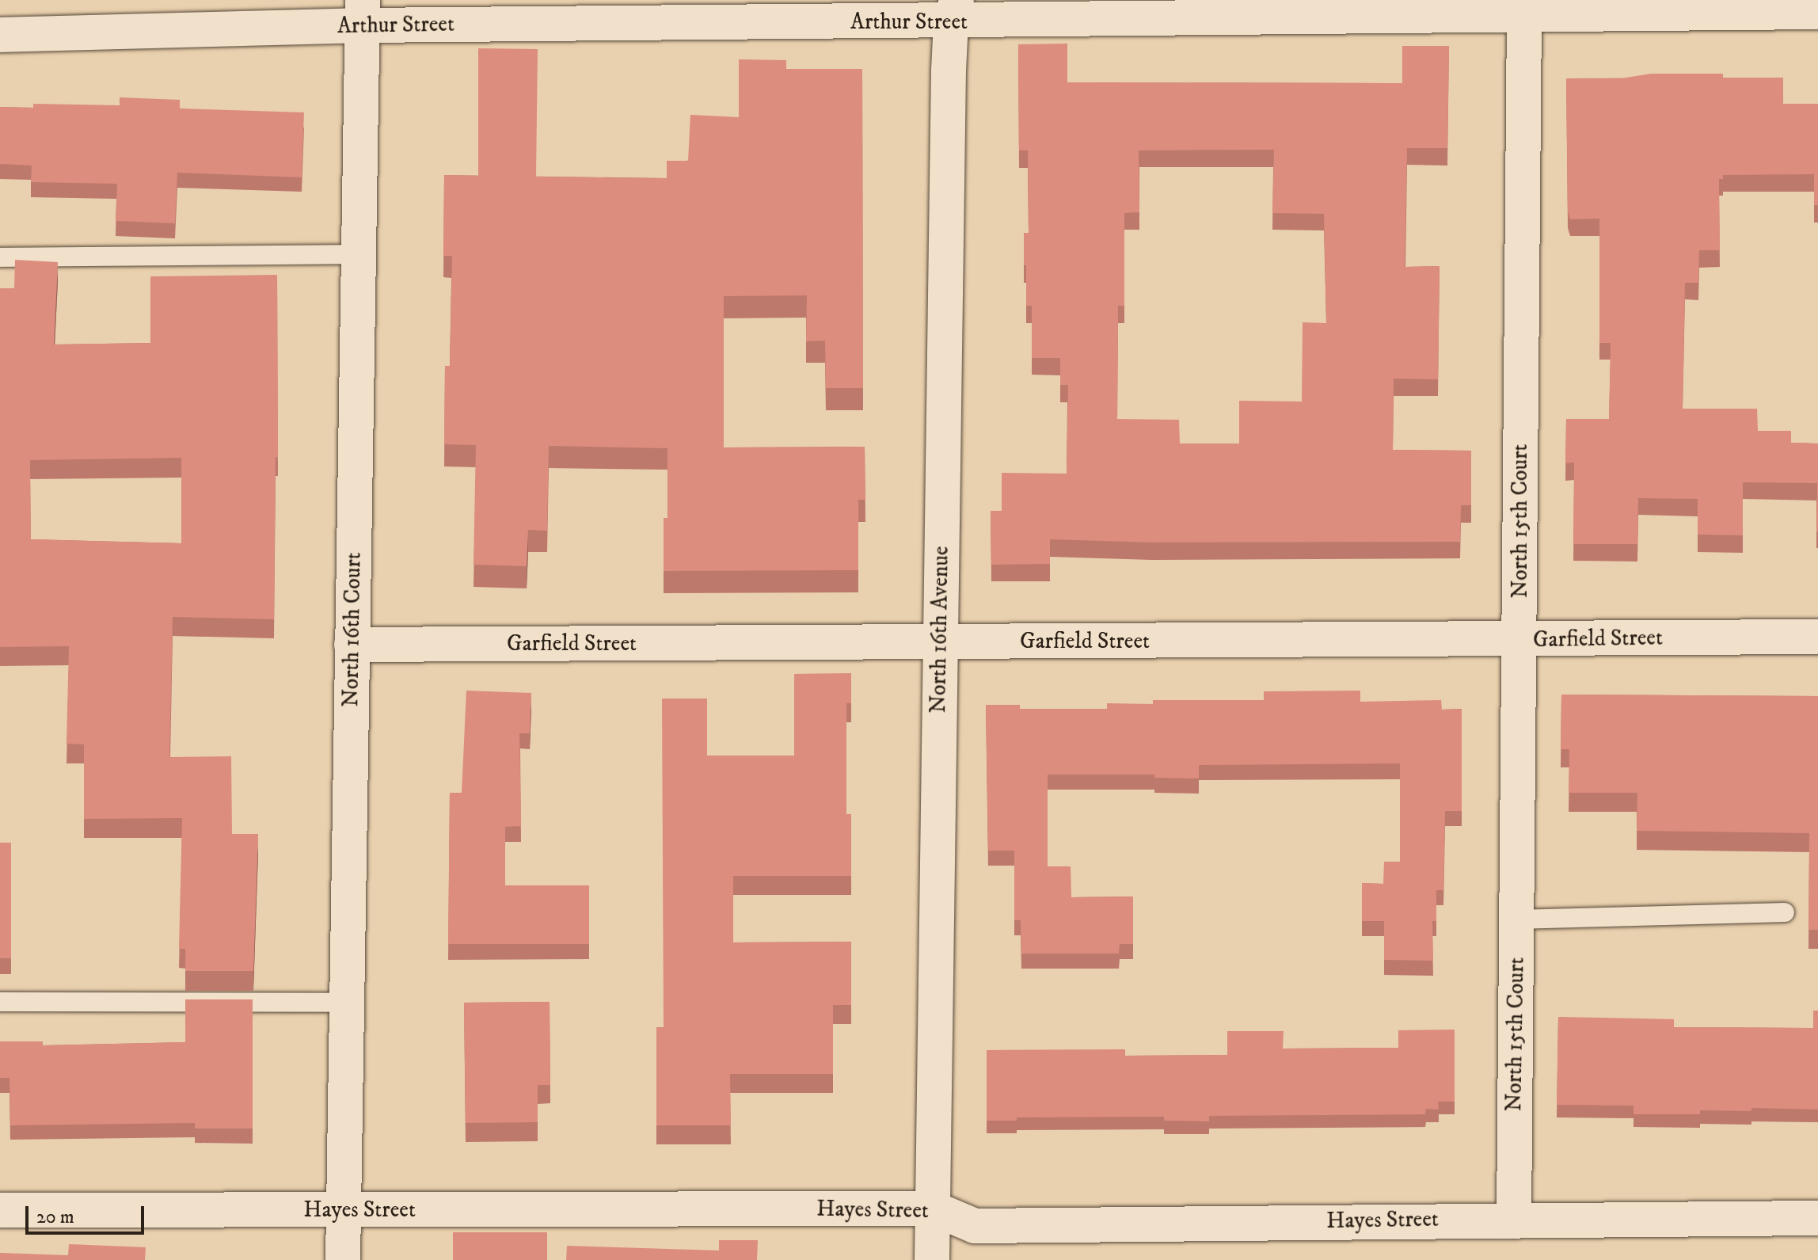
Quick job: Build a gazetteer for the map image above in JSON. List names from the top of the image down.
{
  "streets": {
    "street": [
      "Arthur Street",
      "North 15th Court",
      "North 16th Court",
      "North 16th Avenue",
      "Garfield Street",
      "Hayes Street"
    ]
  },
  "crossings": [
    ["Arthur Street", "North 15th Court"],
    ["Arthur Street", "North 16th Court"],
    ["Arthur Street", "North 16th Avenue"],
    ["North 15th Court", "Garfield Street"],
    ["North 15th Court", "Hayes Street"],
    ["North 16th Court", "Garfield Street"],
    ["North 16th Court", "Hayes Street"],
    ["North 16th Avenue", "Garfield Street"],
    ["North 16th Avenue", "Hayes Street"]
  ],
  "scale_bar": "20 m"
}
